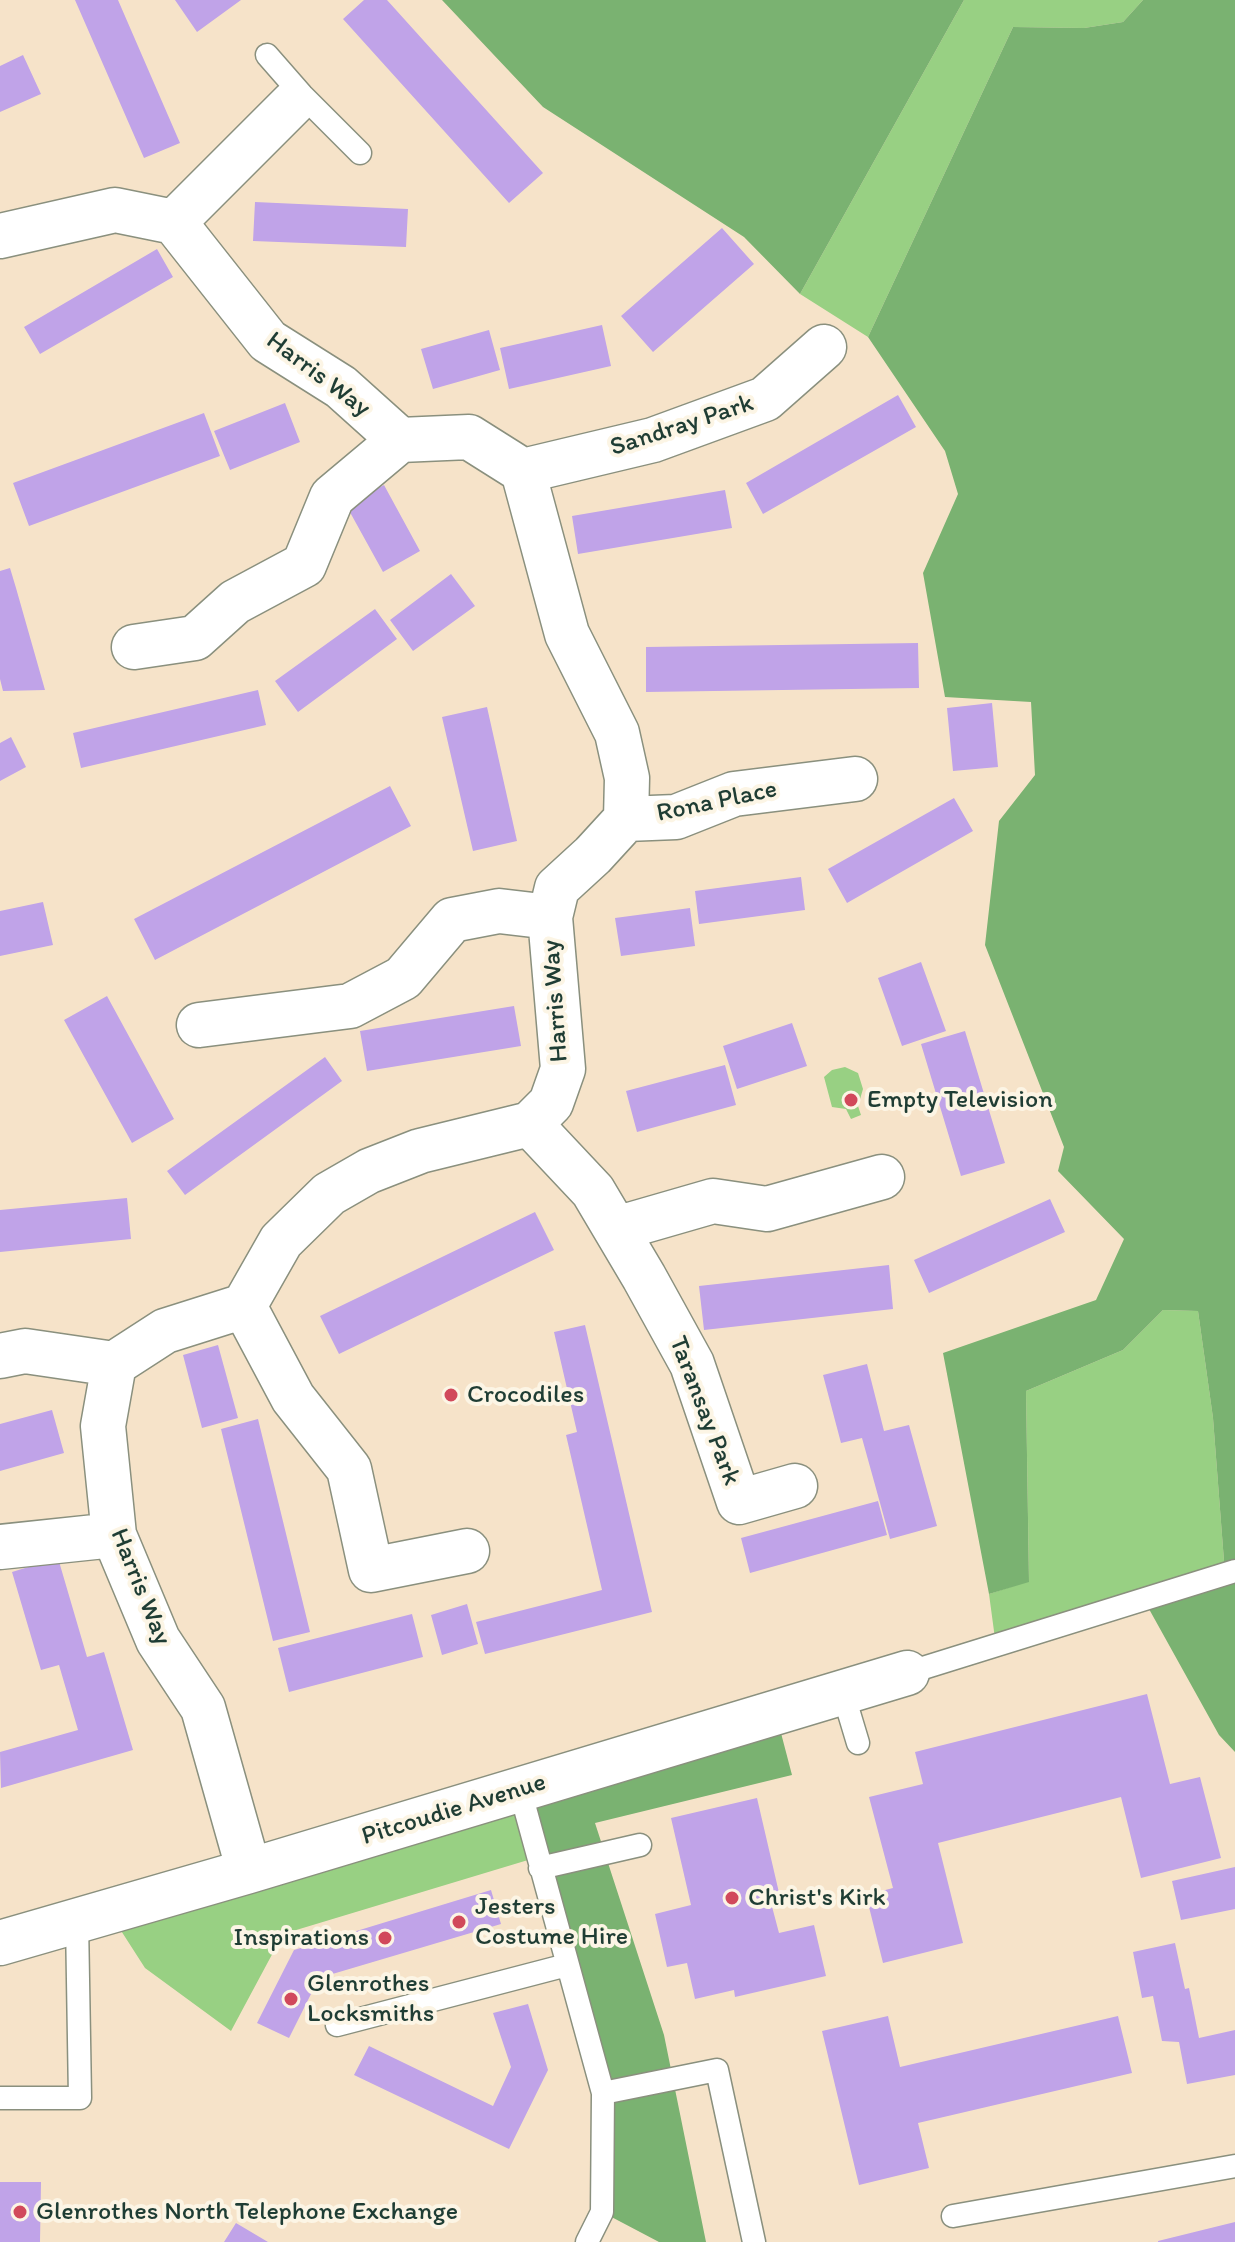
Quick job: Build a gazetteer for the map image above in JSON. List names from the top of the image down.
{
  "streets": {
    "street": [
      "Harris Way",
      "Sandray Park",
      "Rona Place",
      "Taransay Park",
      "Pitcoudie Avenue"
    ]
  },
  "crossings": [
    ["Harris Way", "Rona Place"],
    ["Harris Way", "Taransay Park"],
    ["Harris Way", "Pitcoudie Avenue"]
  ],
  "places": [
    "Empty Television",
    "Crocodiles",
    "Christ's Kirk",
    "Jesters Costume Hire",
    "Inspirations",
    "Glenrothes Locksmiths",
    "Glenrothes North Telephone Exchange"
  ]
}
